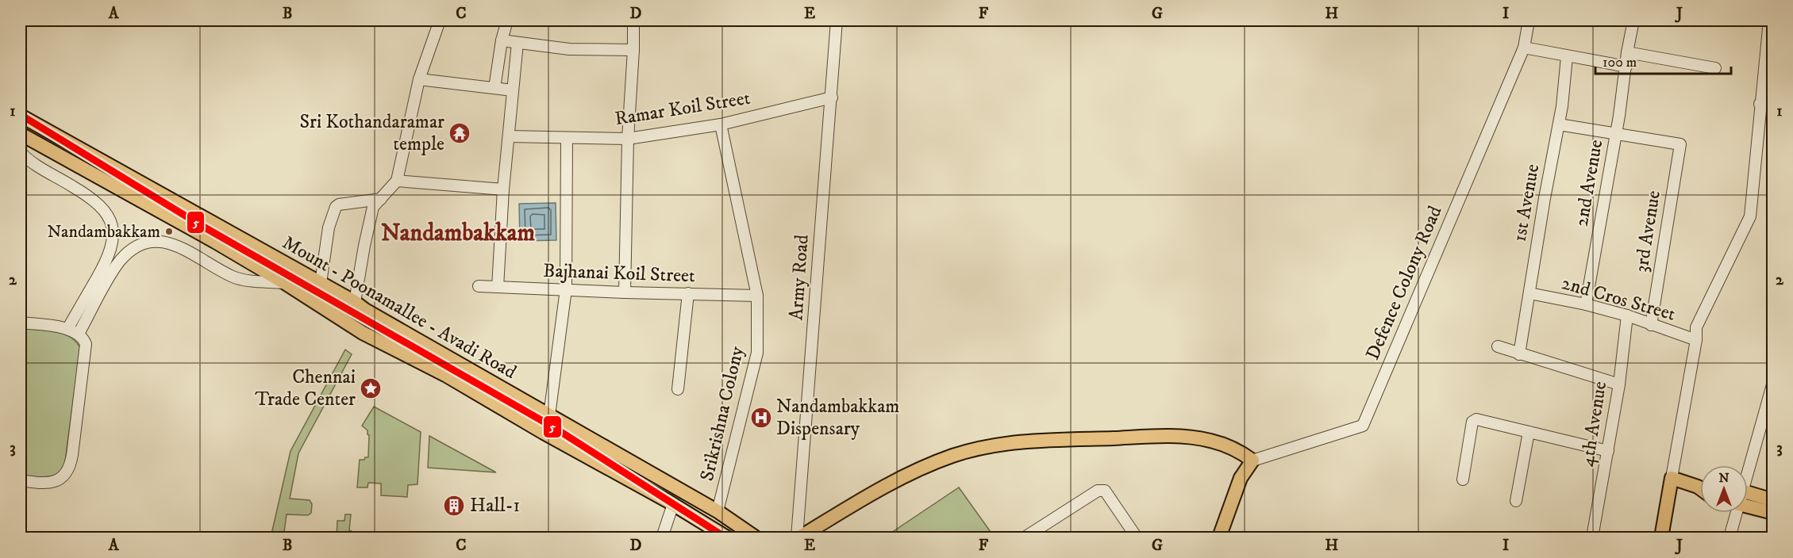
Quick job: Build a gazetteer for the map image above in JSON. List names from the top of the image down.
{
  "streets": {
    "main road": ["Mount - Poonamallee - Avadi Road"],
    "street": [
      "Ramar Koil Street",
      "2nd Avenue",
      "1st Avenue",
      "3rd Avenue",
      "Bajhanai Koil Street",
      "Army Road",
      "Defence Colony Road",
      "2nd Cros Street",
      "Srikrishna Colony",
      "4th Avenue"
    ]
  },
  "crossings": [
    ["Ramar Koil Street", "Army Road"],
    ["Ramar Koil Street", "Srikrishna Colony"],
    ["2nd Avenue", "3rd Avenue"],
    ["2nd Avenue", "2nd Cros Street"],
    ["1st Avenue", "2nd Cros Street"],
    ["3rd Avenue", "2nd Cros Street"],
    ["Bajhanai Koil Street", "Srikrishna Colony"],
    ["2nd Cros Street", "4th Avenue"],
    ["Mount - Poonamallee - Avadi Road", "Srikrishna Colony"]
  ],
  "districts": ["Nandambakkam"],
  "places": {
    "temple": ["Sri Kothandaramar temple"],
    "other": ["Nandambakkam"],
    "place": ["Chennai Trade Center"],
    "hospital": ["Nandambakkam Dispensary"],
    "building": ["Hall-1"]
  },
  "lines": ["transit line 5"],
  "scale_bar": "100 m",
  "north": "top",
  "grid": {
    "columns": [
      "A",
      "B",
      "C",
      "D",
      "E",
      "F",
      "G",
      "H",
      "I",
      "J"
    ],
    "rows": ["1", "2", "3"]
  }
}
